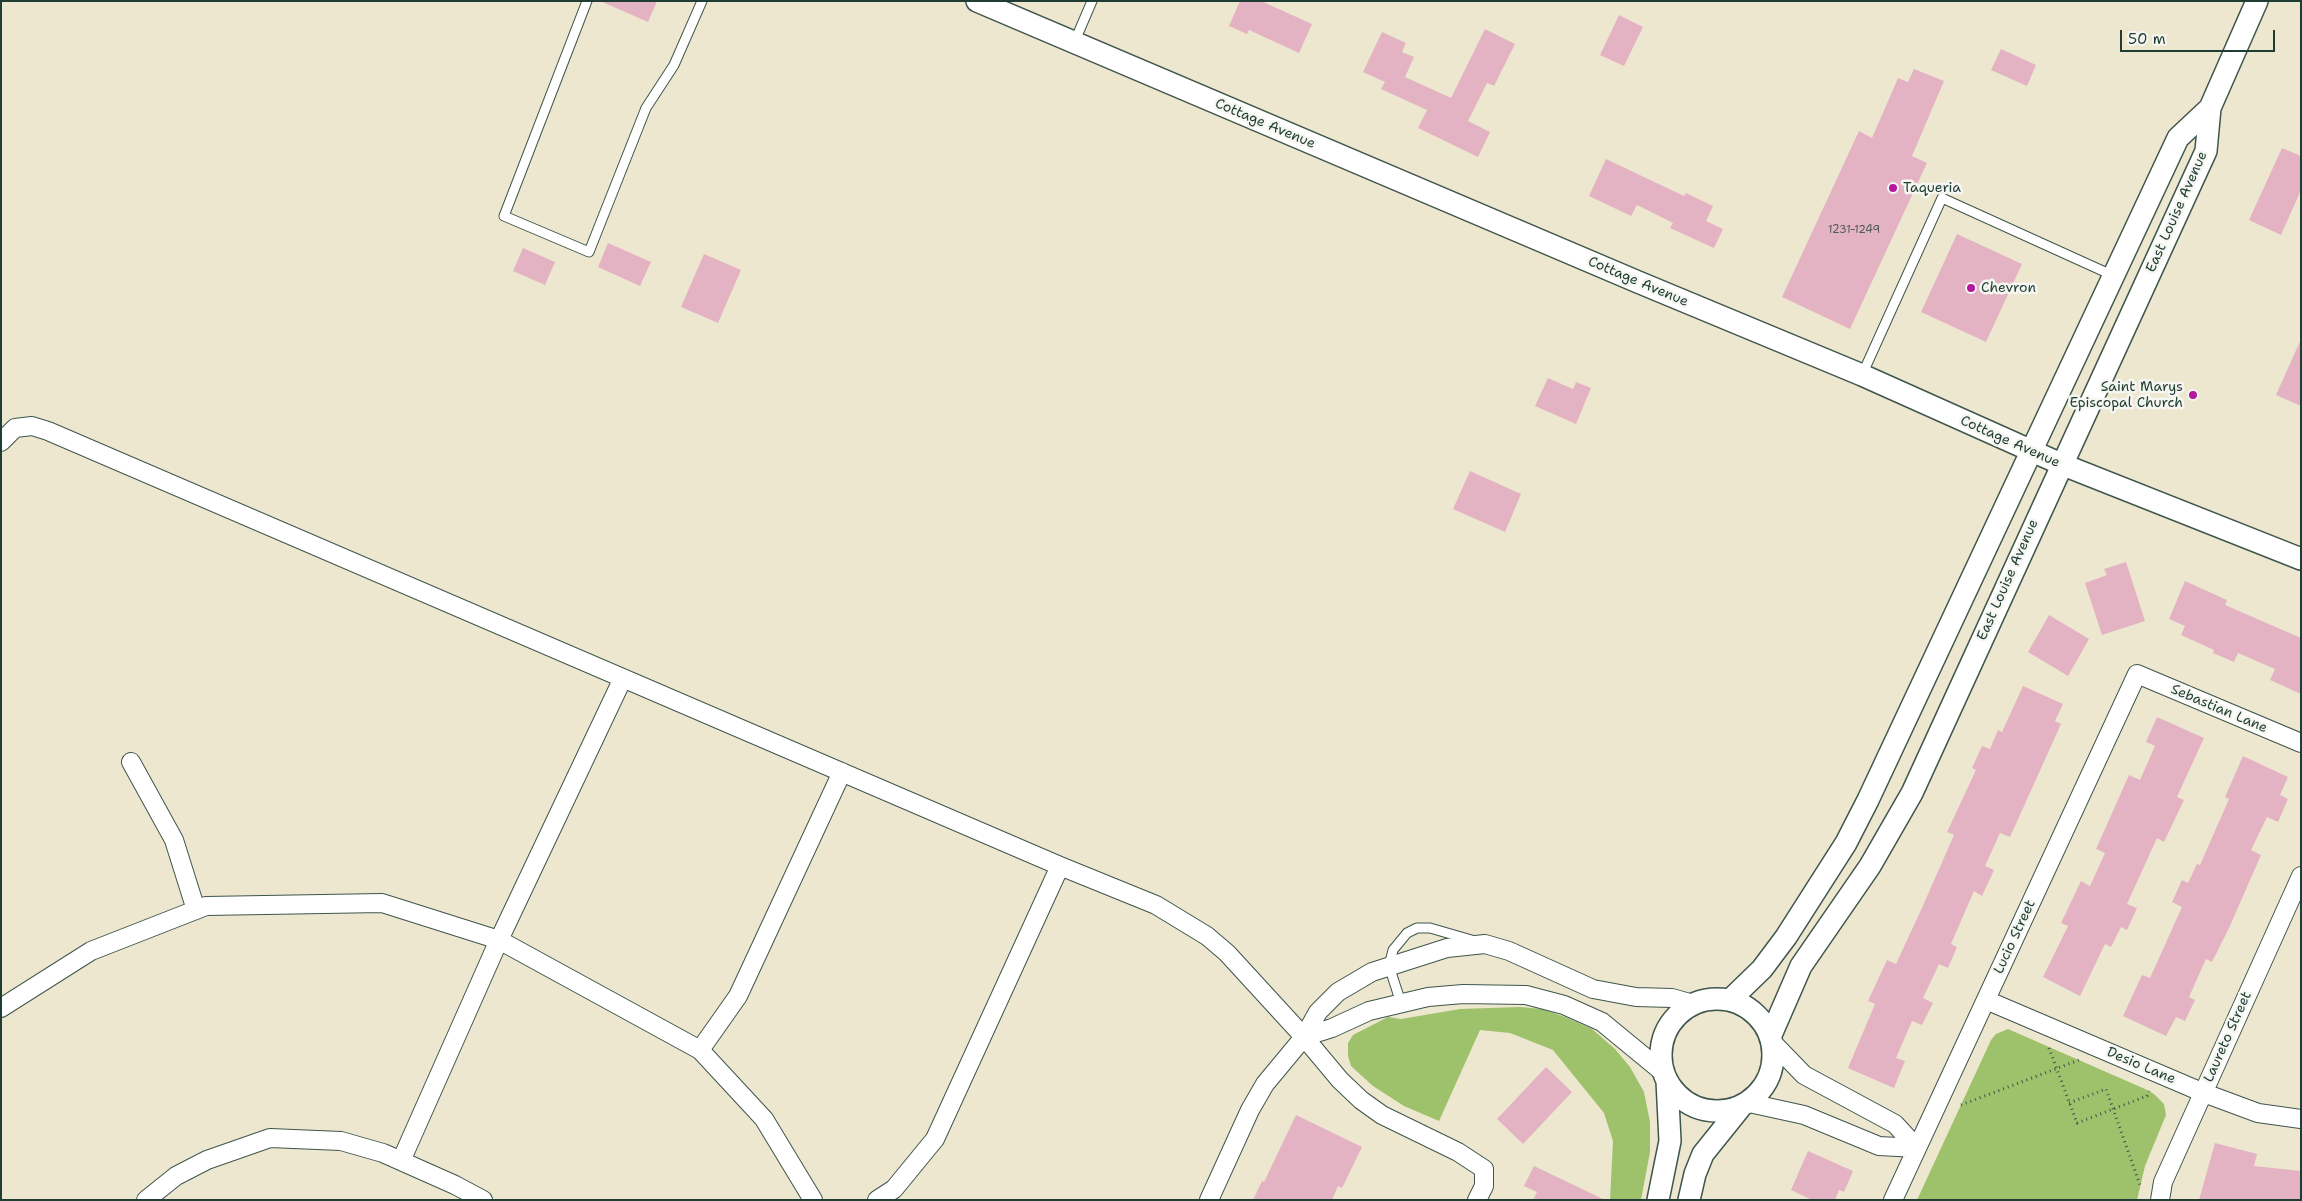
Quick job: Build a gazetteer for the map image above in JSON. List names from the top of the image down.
{
  "streets": {
    "street": [
      "Cottage Avenue",
      "East Louise Avenue",
      "Sebastian Lane",
      "Lucio Street",
      "Laureto Street",
      "Desio Lane"
    ]
  },
  "crossings": [
    ["Cottage Avenue", "East Louise Avenue"],
    ["Sebastian Lane", "Lucio Street"],
    ["Lucio Street", "Desio Lane"],
    ["Laureto Street", "Desio Lane"]
  ],
  "places": ["Taqueria", "Chevron", "Saint Marys Episcopal Church"],
  "house_numbers": ["1231-1249"],
  "scale_bar": "50 m"
}
